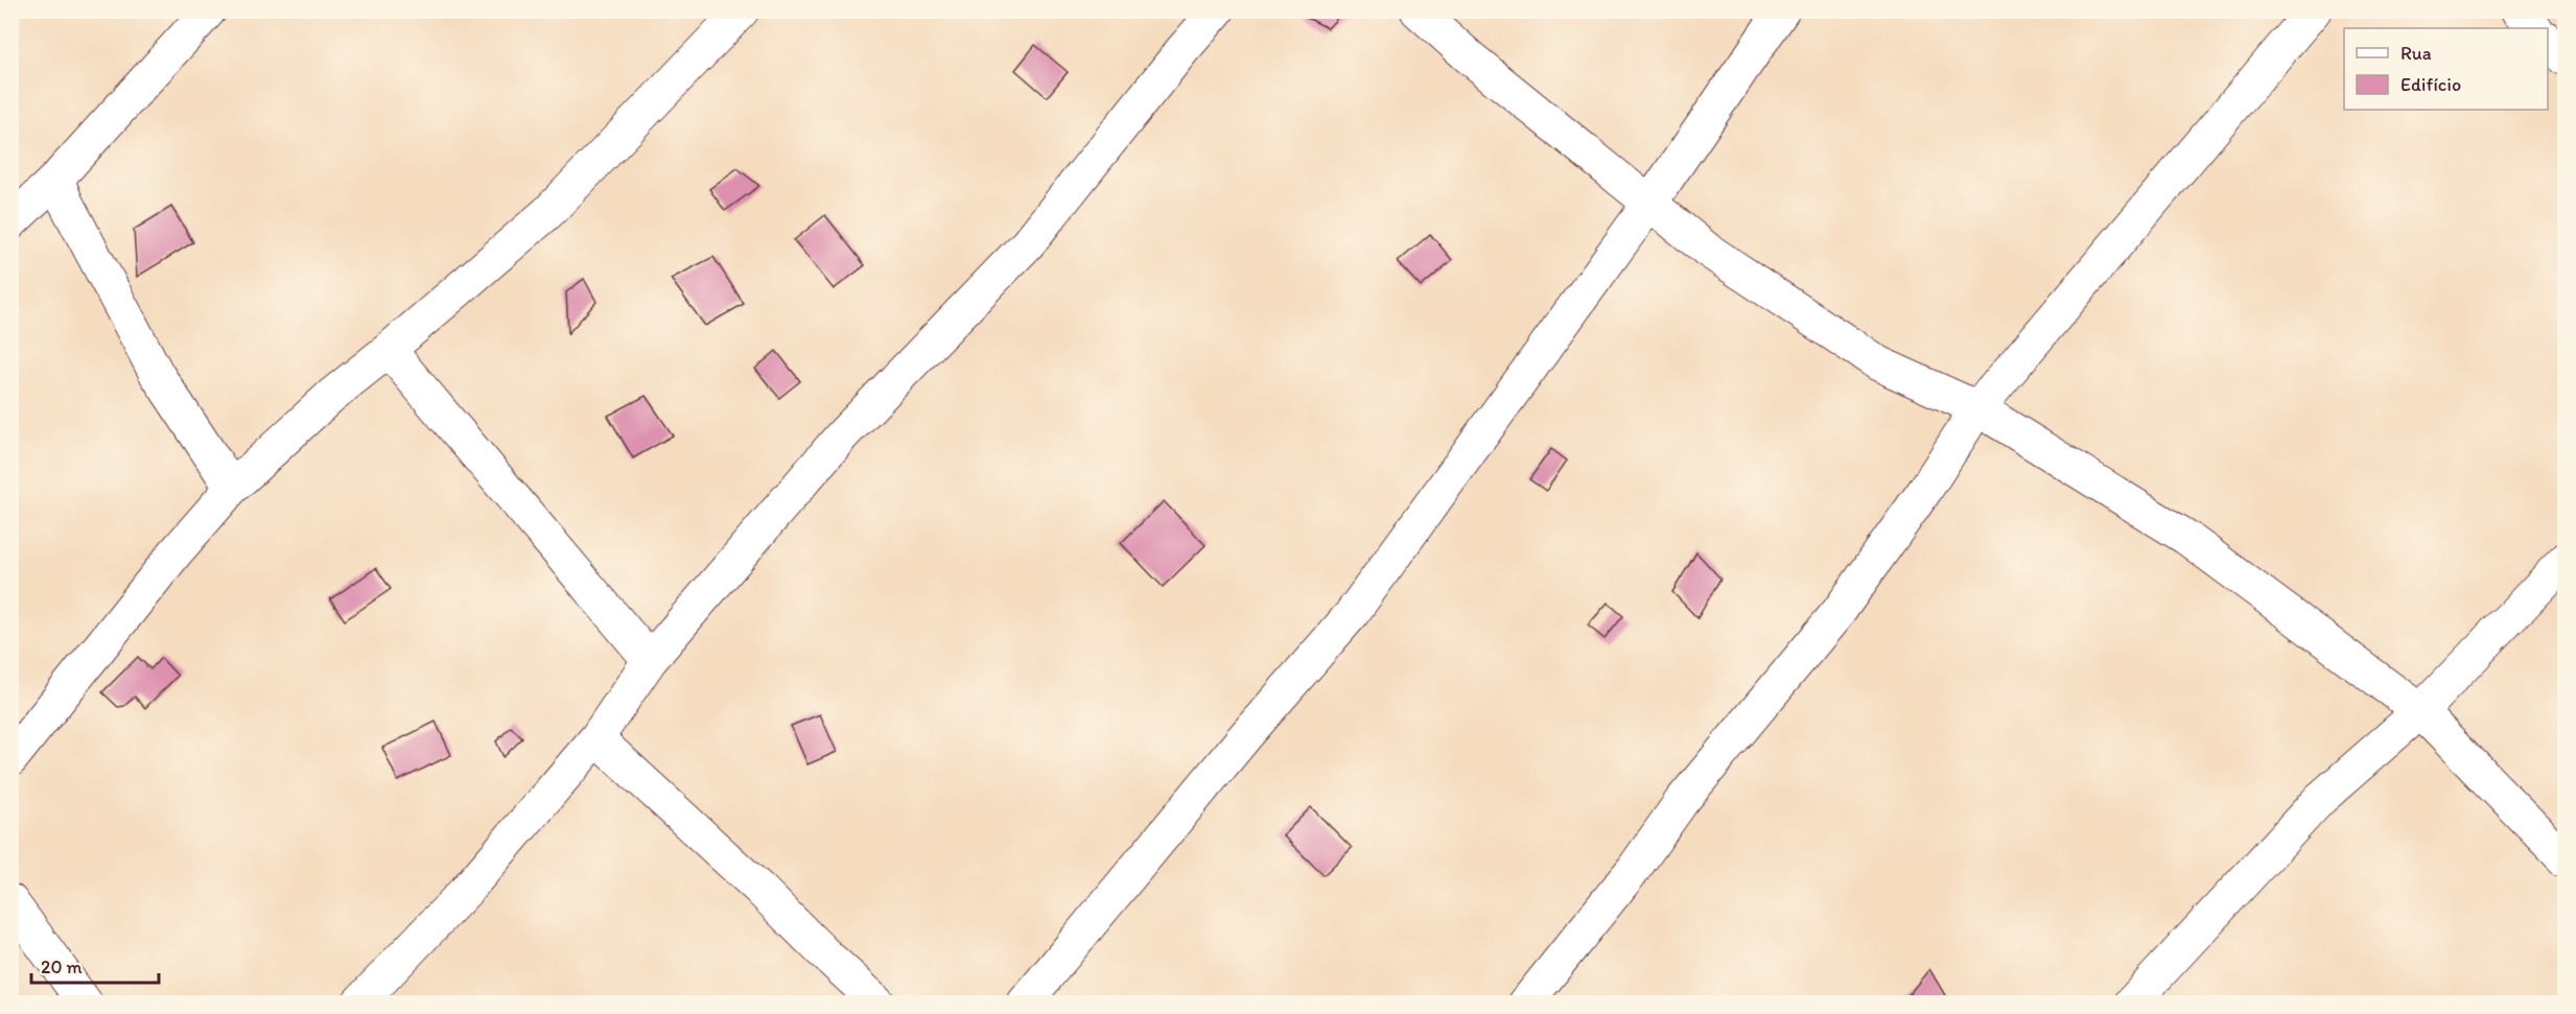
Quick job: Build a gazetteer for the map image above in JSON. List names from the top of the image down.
{
  "legend": ["Rua", "Edifício"],
  "scale_bar": "20 m"
}
